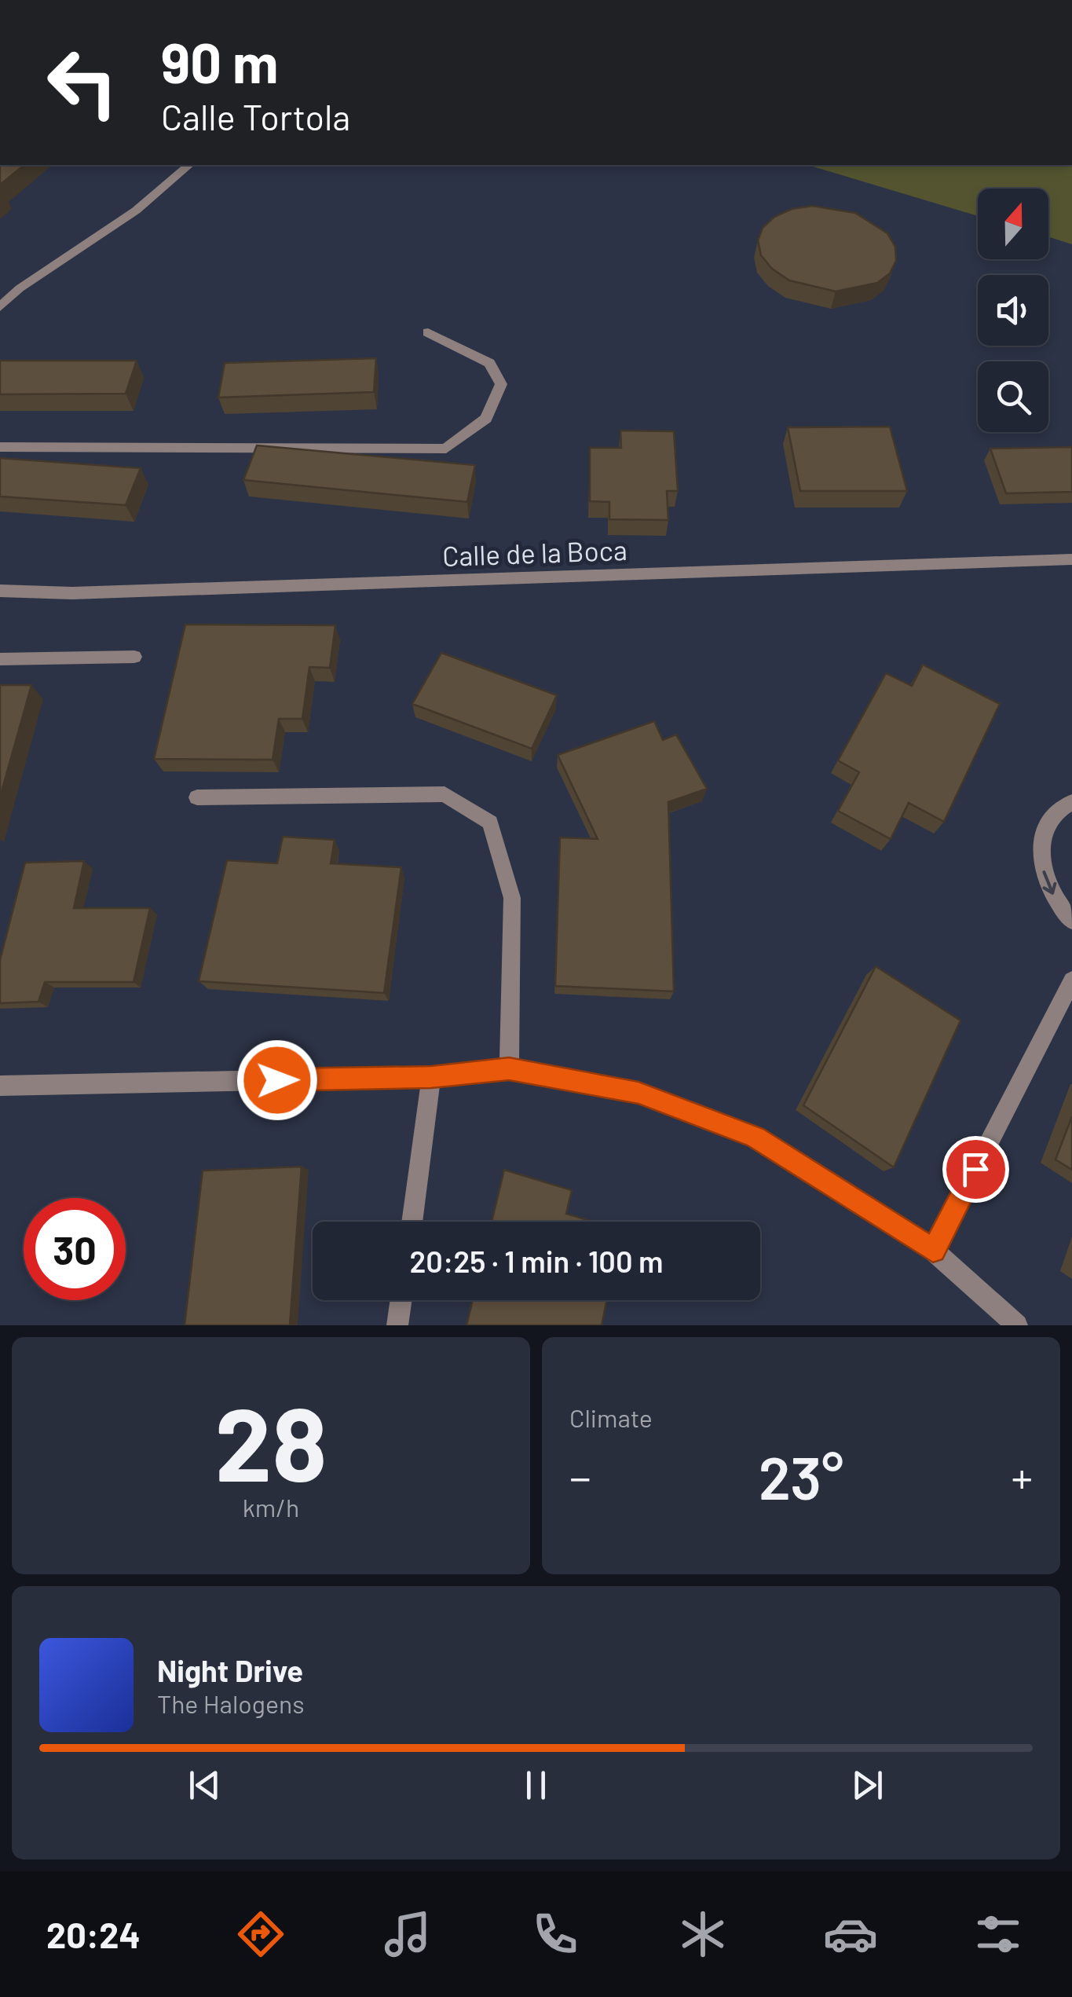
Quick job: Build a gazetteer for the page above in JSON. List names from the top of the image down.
{
  "streets": {
    "street": ["Calle de la Boca"]
  },
  "north": "top",
  "page": {
    "turn": ["90 m", "Calle Tortola"],
    "limit": "30",
    "trip": "20:25 · 1 min · 100 m",
    "tile": [
      ["28", "km/h"],
      "Climate"
    ],
    "heat": ["−", "23°", "+"],
    "song": ["Night Drive", "The Halogens"],
    "tabs": "20:24"
  }
}
